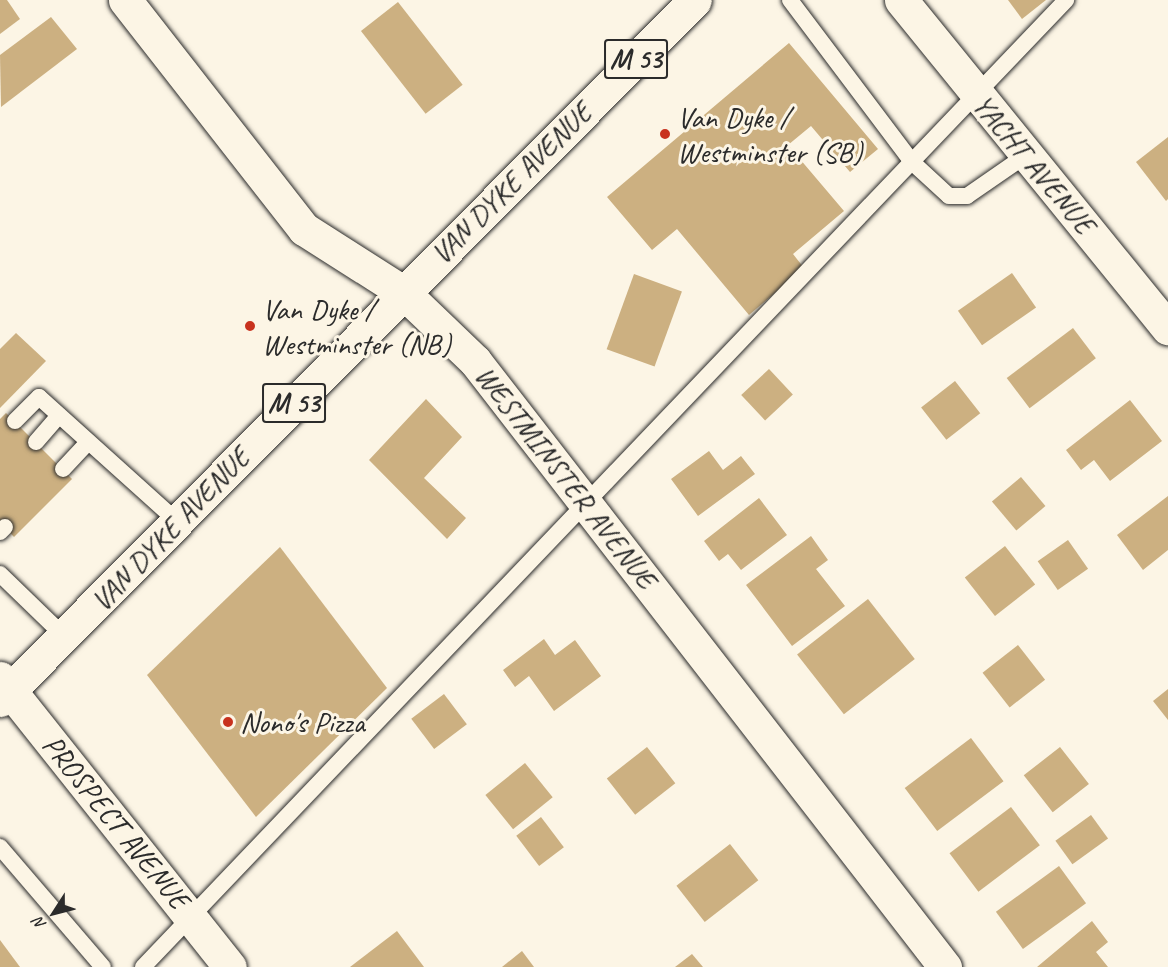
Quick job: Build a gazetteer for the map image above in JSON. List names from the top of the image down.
{
  "streets": {
    "street": [
      "M 53",
      "YACHT AVENUE",
      "VAN DYKE AVENUE",
      "WESTMINSTER AVENUE",
      "PROSPECT AVENUE"
    ]
  },
  "crossings": [
    ["VAN DYKE AVENUE", "WESTMINSTER AVENUE"],
    ["VAN DYKE AVENUE", "PROSPECT AVENUE"]
  ],
  "places": ["Van Dyke / Westminster (SB)", "Van Dyke / Westminster (NB)", "Nono's Pizza"],
  "north": "bottom left"
}
